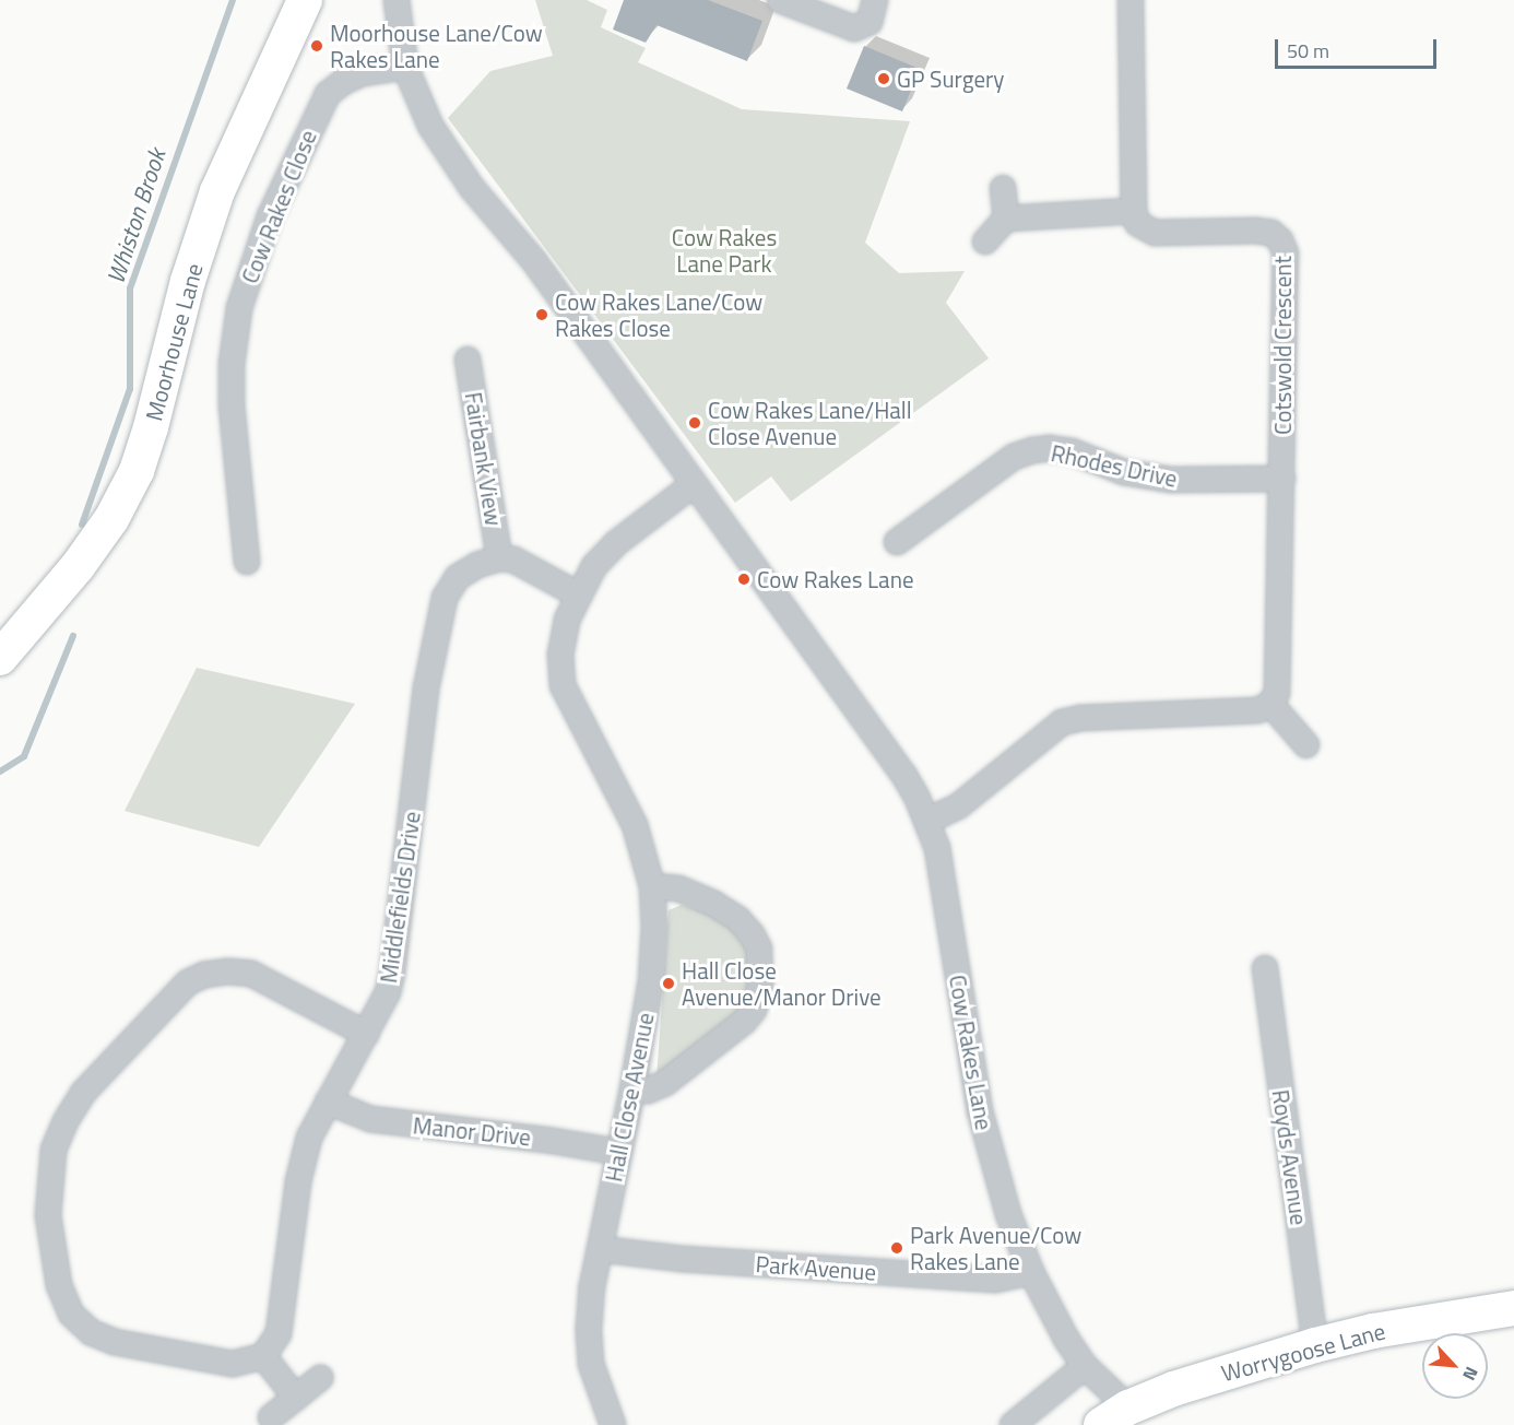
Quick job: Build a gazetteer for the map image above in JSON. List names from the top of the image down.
{
  "streets": {
    "street": [
      "Cow Rakes Close",
      "Moorhouse Lane",
      "Cotswold Crescent",
      "Fairbank View",
      "Rhodes Drive",
      "Middlefields Drive",
      "Cow Rakes Lane",
      "Hall Close Avenue",
      "Manor Drive",
      "Royds Avenue",
      "Park Avenue",
      "Worrygoose Lane"
    ]
  },
  "crossings": [
    ["Cow Rakes Close", "Cow Rakes Lane"],
    ["Cotswold Crescent", "Rhodes Drive"],
    ["Fairbank View", "Middlefields Drive"],
    ["Middlefields Drive", "Manor Drive"],
    ["Cow Rakes Lane", "Hall Close Avenue"],
    ["Cow Rakes Lane", "Park Avenue"],
    ["Cow Rakes Lane", "Worrygoose Lane"],
    ["Hall Close Avenue", "Manor Drive"],
    ["Hall Close Avenue", "Park Avenue"],
    ["Royds Avenue", "Worrygoose Lane"]
  ],
  "water": ["Whiston Brook"],
  "parks": ["Cow Rakes Lane Park"],
  "places": [
    "Moorhouse Lane/Cow Rakes Lane",
    "GP Surgery",
    "Cow Rakes Lane/Cow Rakes Close",
    "Cow Rakes Lane/Hall Close Avenue",
    "Cow Rakes Lane",
    "Hall Close Avenue/Manor Drive",
    "Park Avenue/Cow Rakes Lane"
  ],
  "scale_bar": "50 m",
  "north": "bottom right"
}
